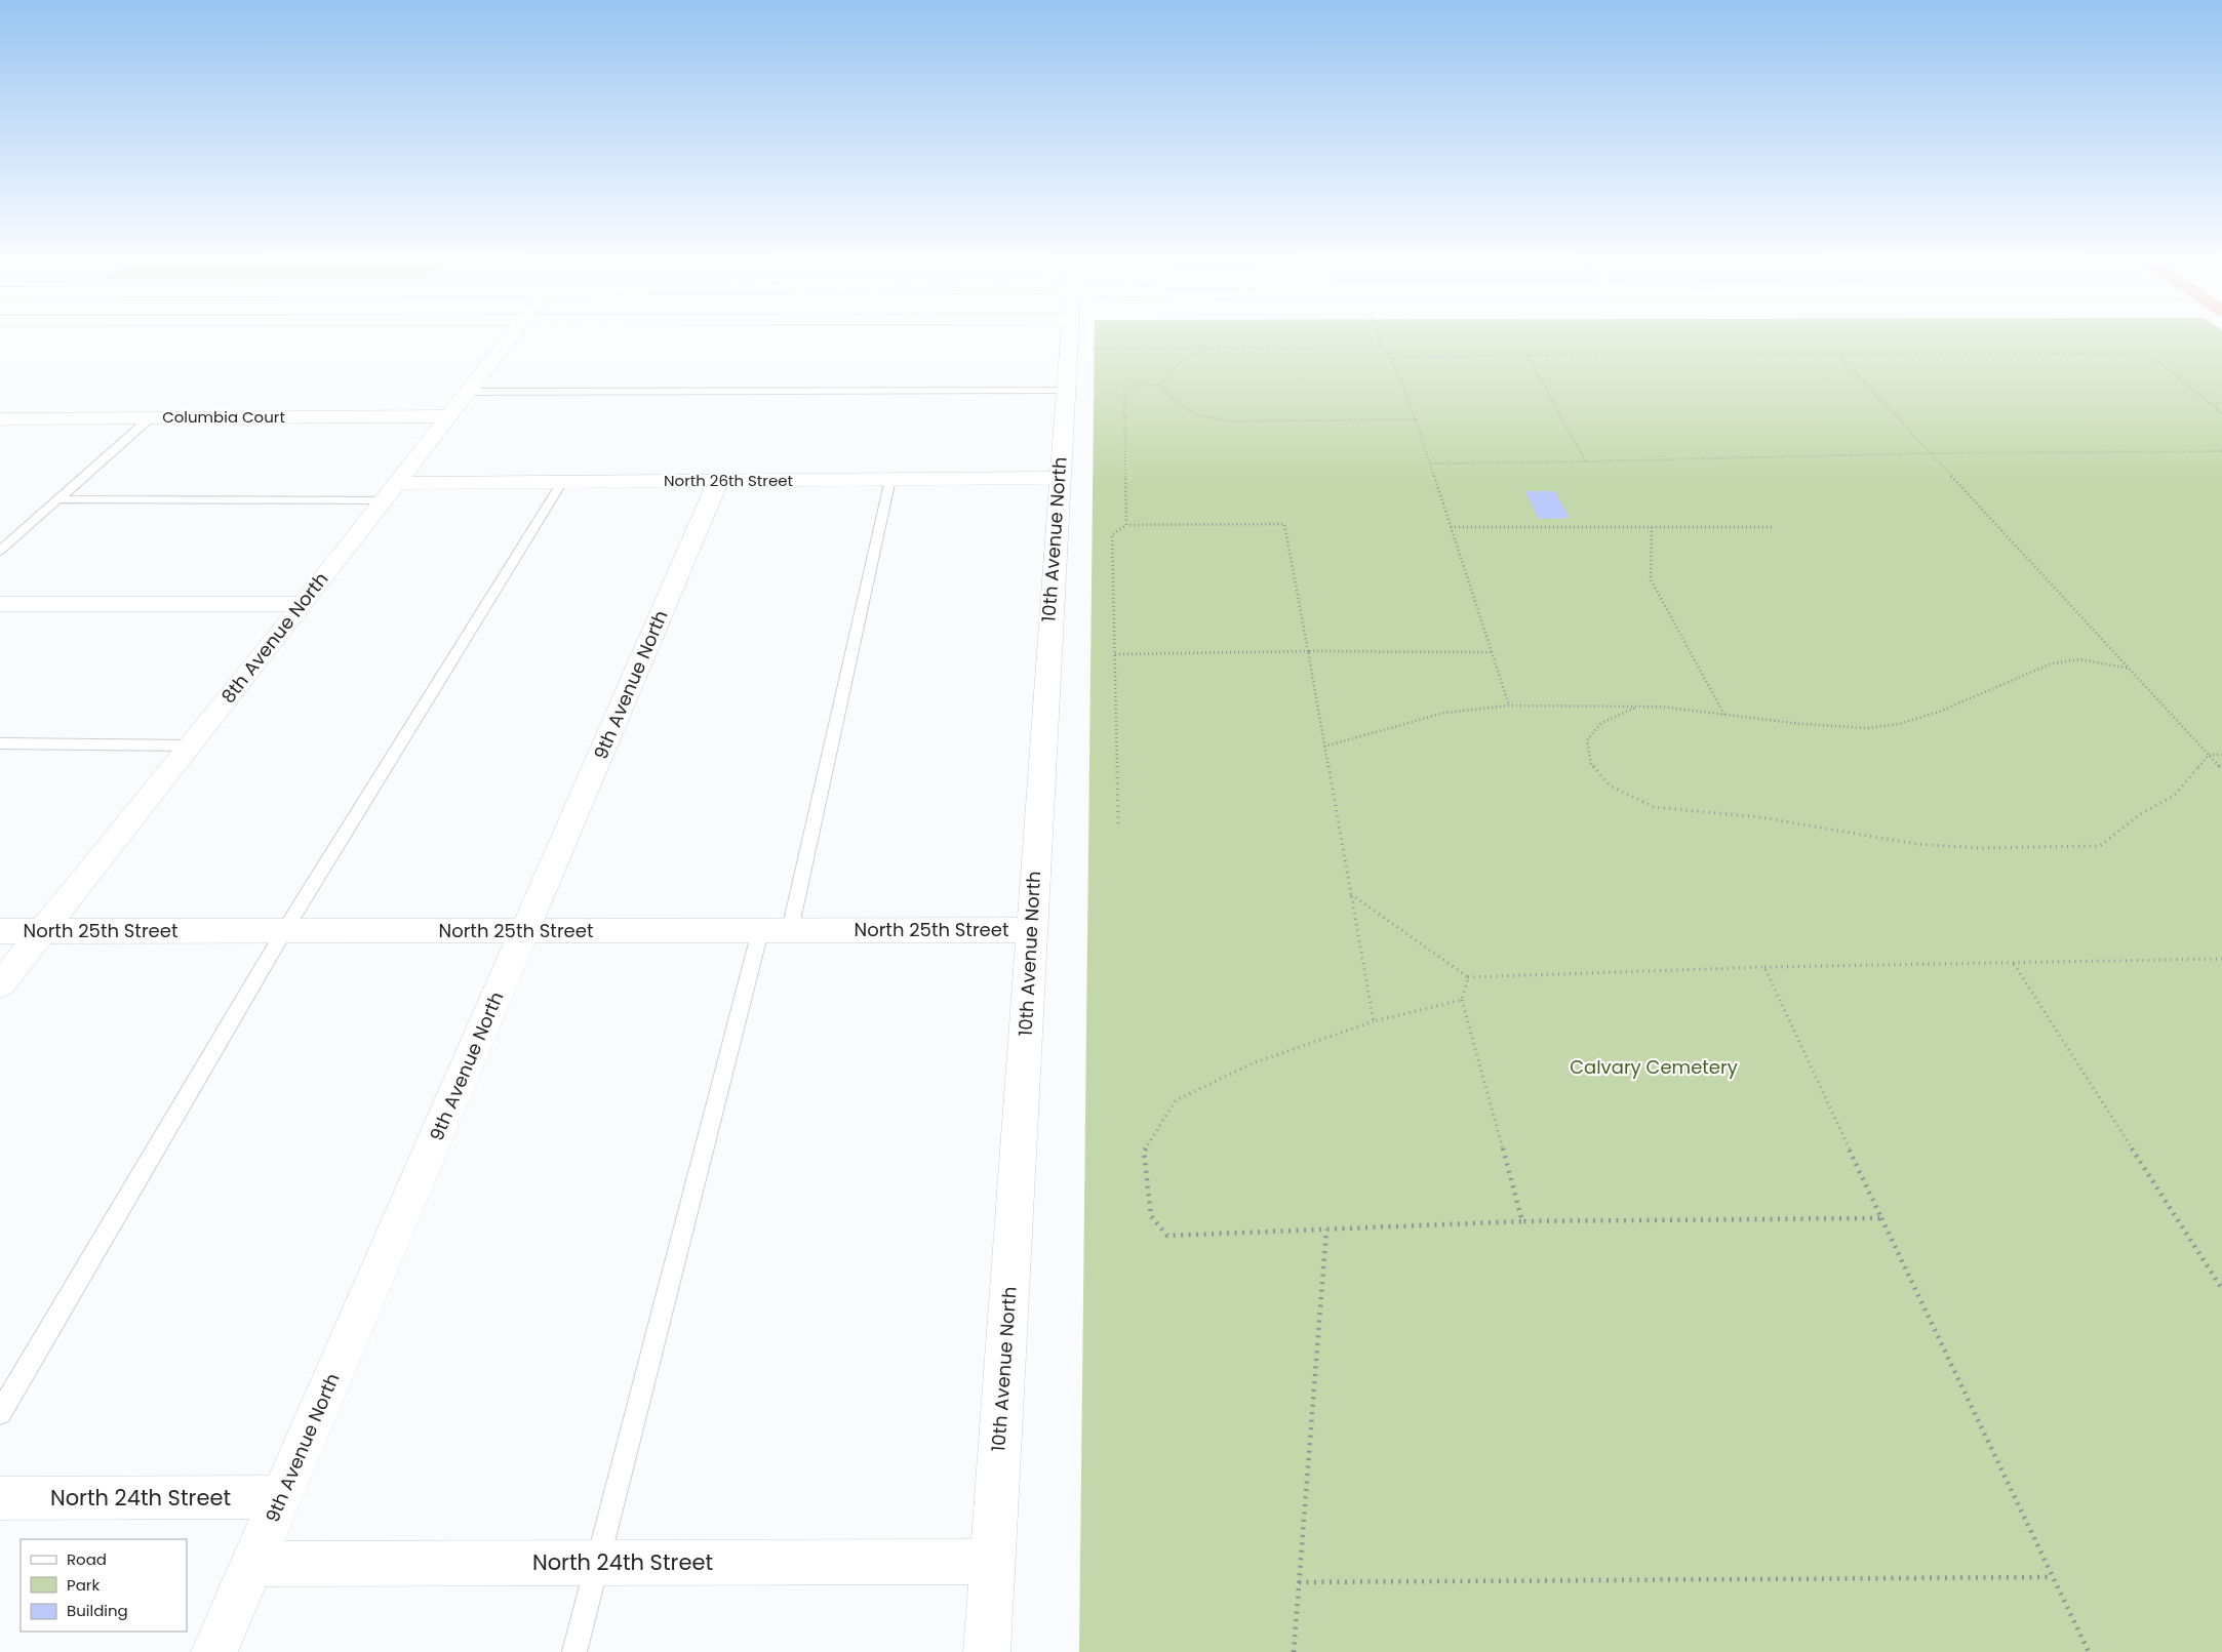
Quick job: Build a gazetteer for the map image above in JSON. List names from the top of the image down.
{
  "streets": {
    "street": [
      "Columbia Court",
      "North 26th Street",
      "10th Avenue North",
      "8th Avenue North",
      "9th Avenue North",
      "North 25th Street",
      "North 24th Street"
    ]
  },
  "crossings": [
    ["Columbia Court", "8th Avenue North"],
    ["North 26th Street", "10th Avenue North"],
    ["North 26th Street", "8th Avenue North"],
    ["North 26th Street", "9th Avenue North"],
    ["10th Avenue North", "North 25th Street"],
    ["10th Avenue North", "North 24th Street"],
    ["8th Avenue North", "North 25th Street"],
    ["9th Avenue North", "North 25th Street"],
    ["9th Avenue North", "North 24th Street"]
  ],
  "parks": ["Calvary Cemetery"],
  "legend": ["Road", "Park", "Building"]
}
